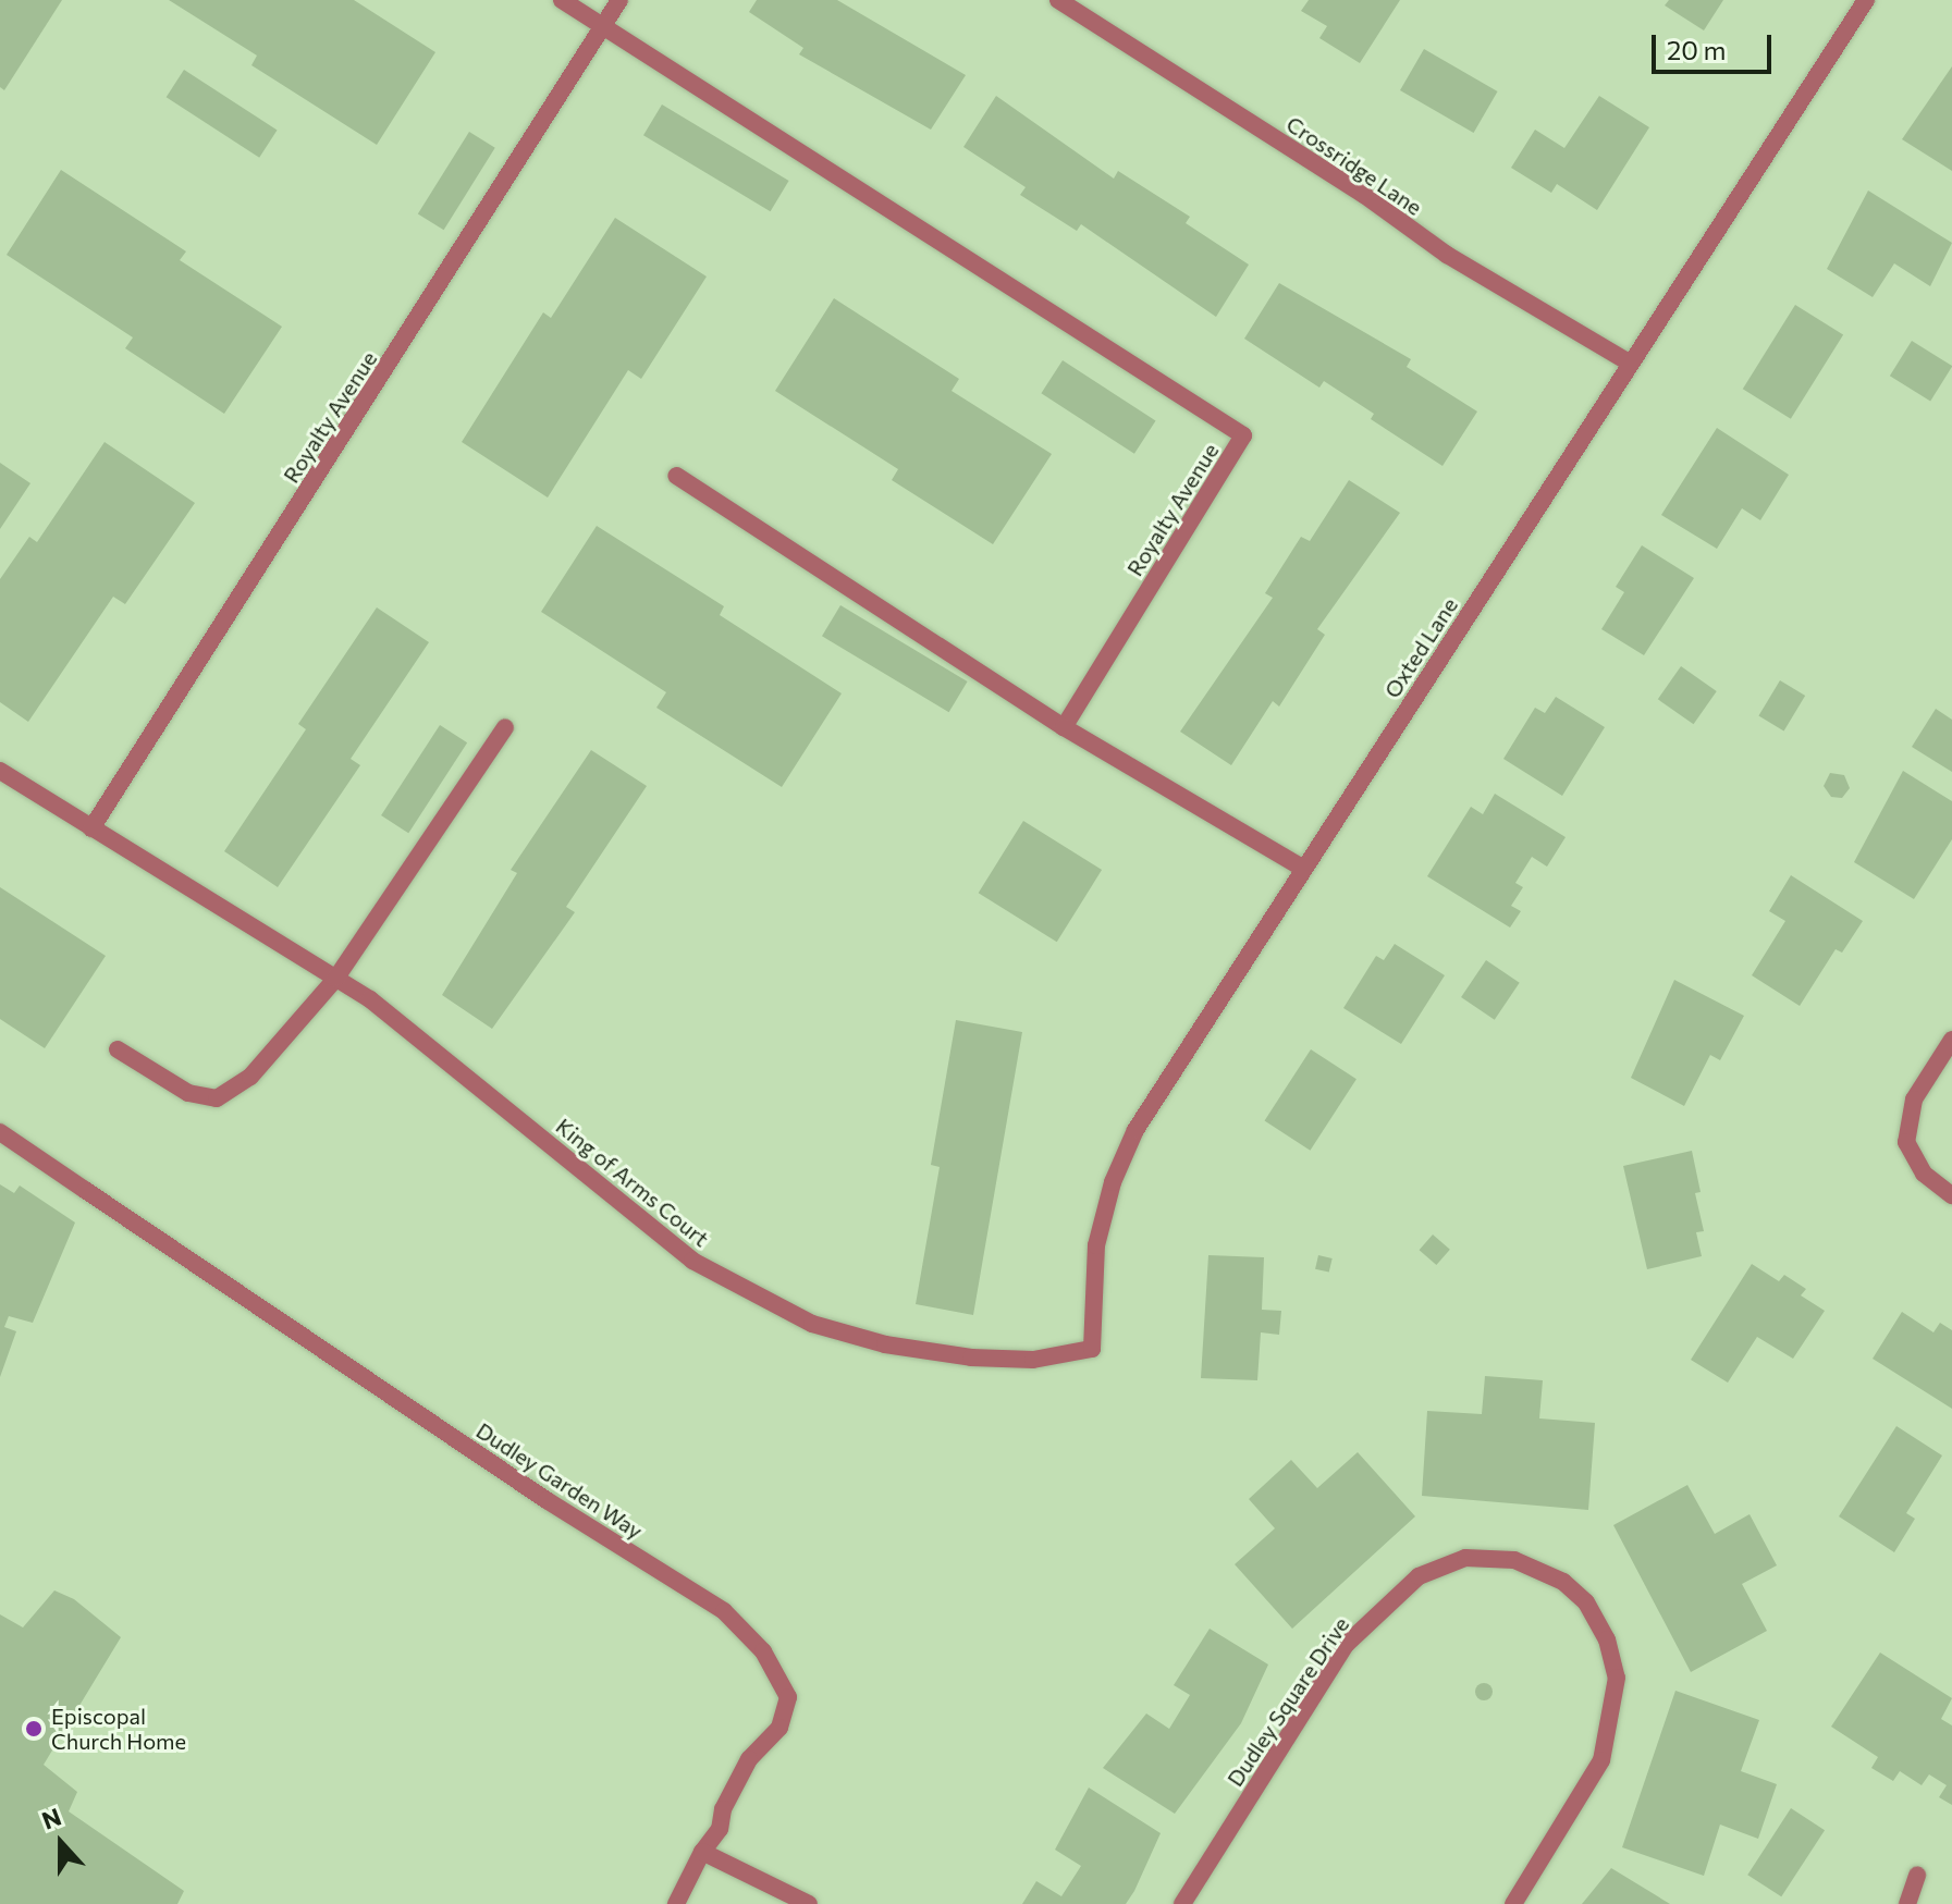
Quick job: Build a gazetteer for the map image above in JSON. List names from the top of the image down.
{
  "streets": {
    "street": [
      "Crossridge Lane",
      "Royalty Avenue",
      "Oxted Lane",
      "King of Arms Court",
      "Dudley Garden Way",
      "Dudley Square Drive"
    ]
  },
  "crossings": [
    ["Crossridge Lane", "Oxted Lane"],
    ["Royalty Avenue", "King of Arms Court"],
    ["Oxted Lane", "King of Arms Court"]
  ],
  "places": ["Episcopal Church Home"],
  "scale_bar": "20 m",
  "north": "top"
}
